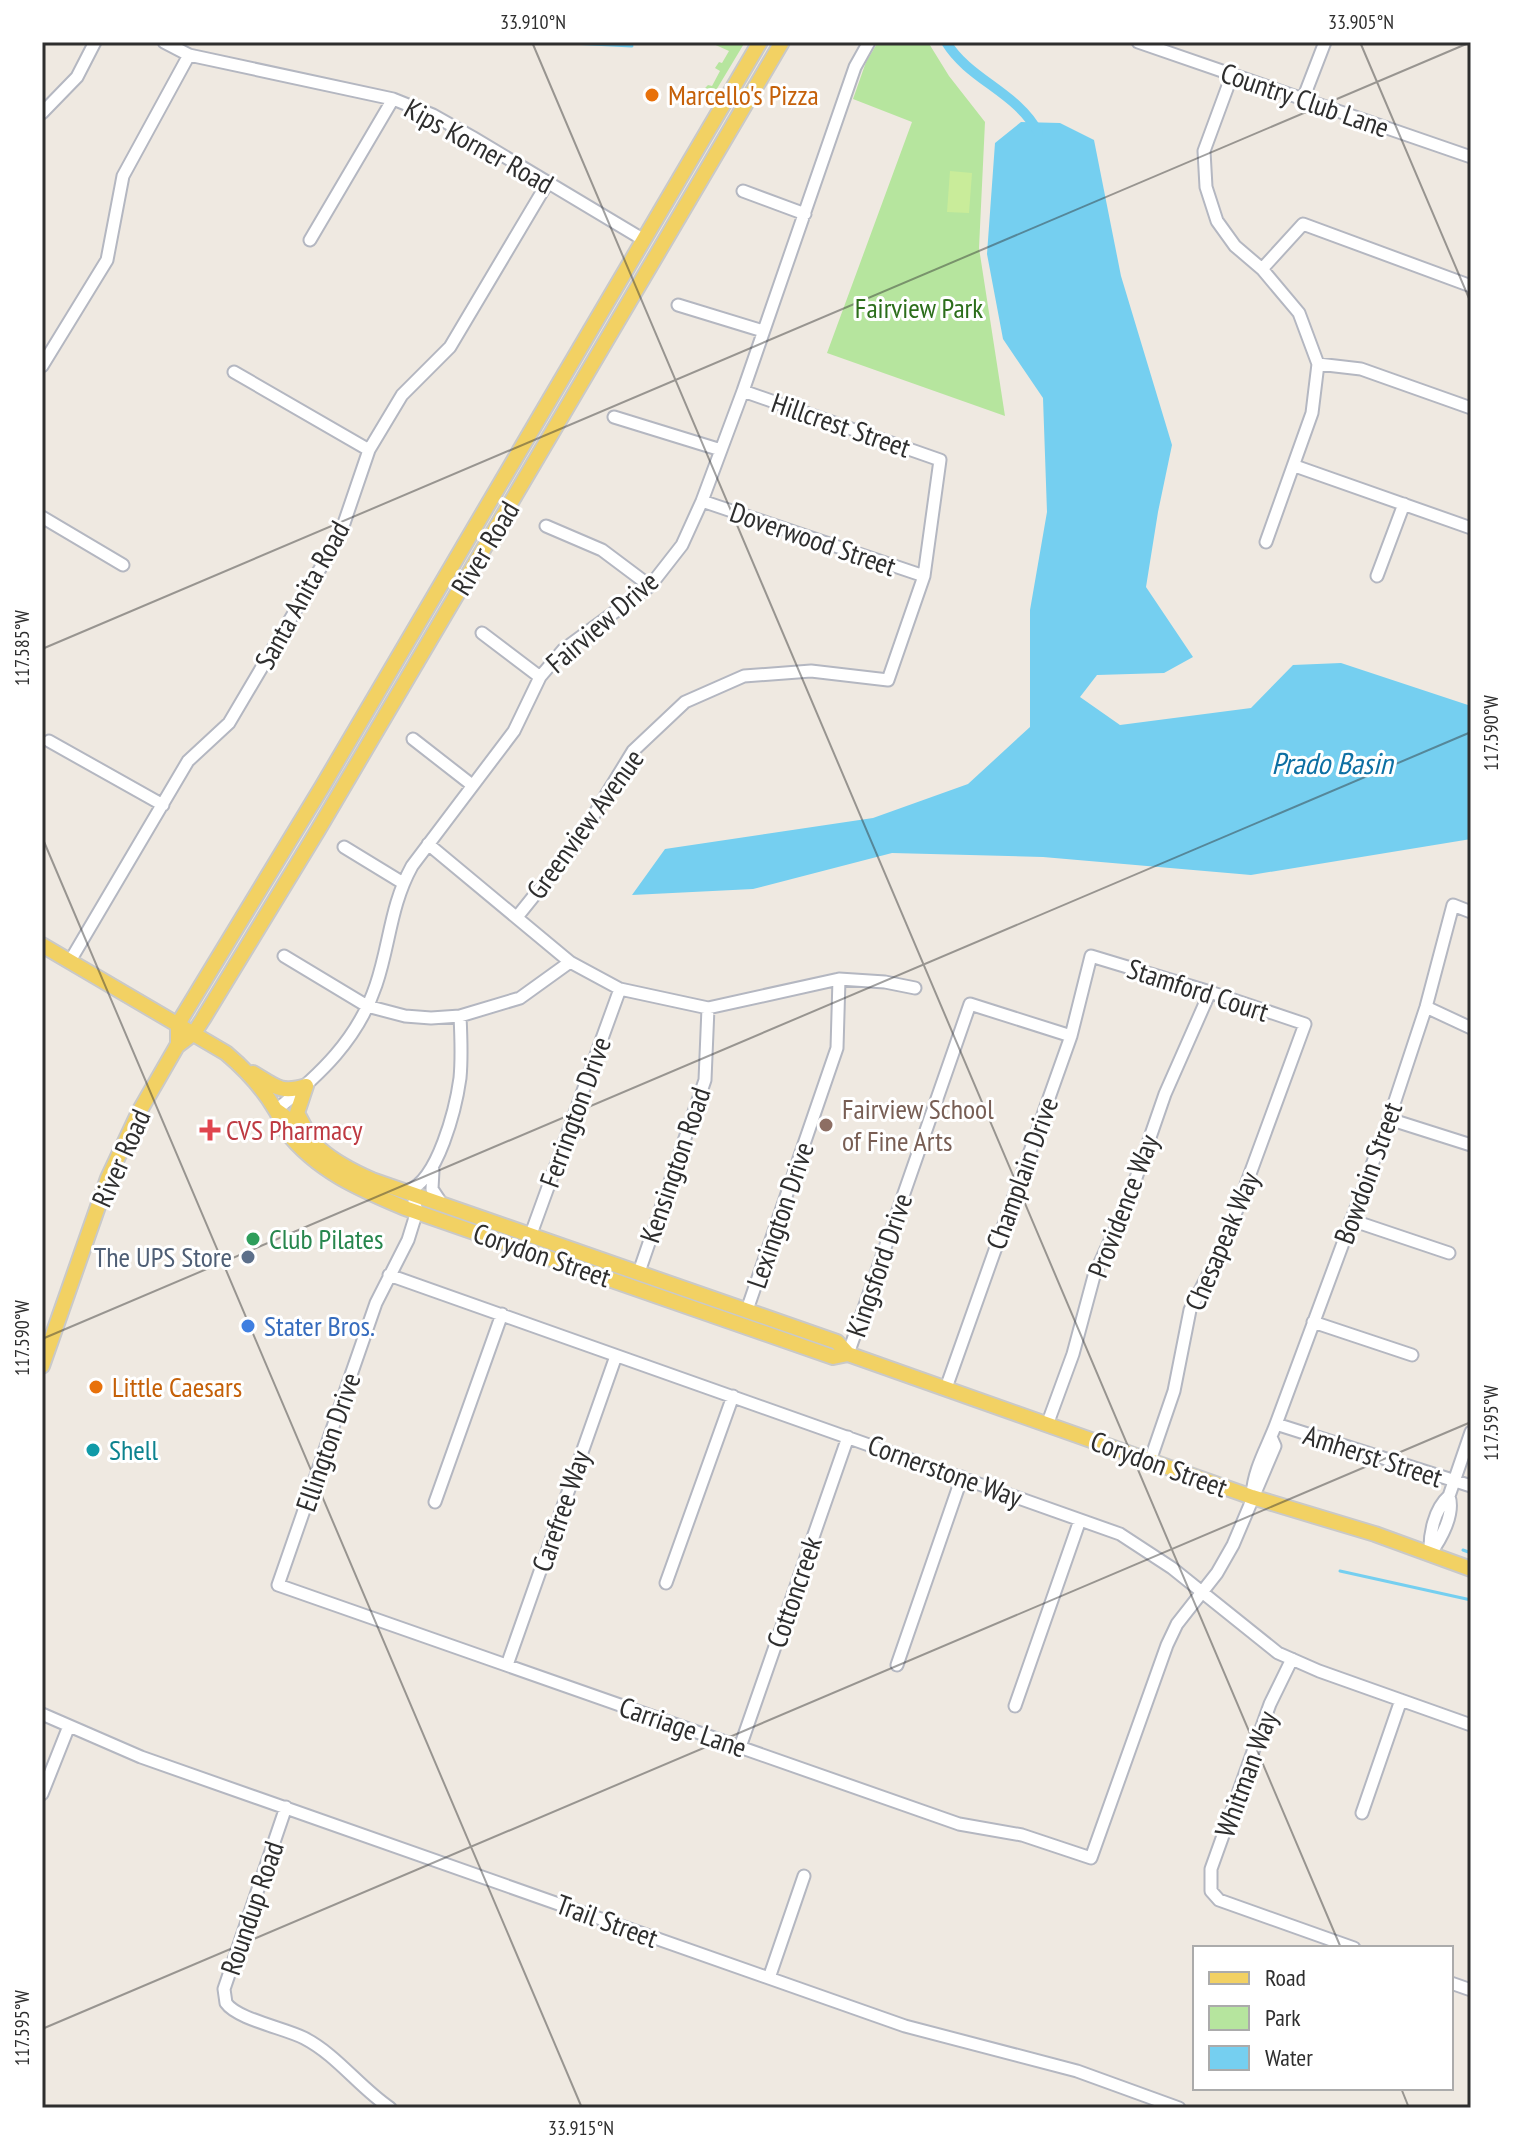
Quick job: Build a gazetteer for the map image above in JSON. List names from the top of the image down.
{
  "streets": {
    "main road": ["River Road", "Corydon Street"],
    "street": [
      "Country Club Lane",
      "Kips Korner Road",
      "Hillcrest Street",
      "Doverwood Street",
      "Santa Anita Road",
      "Fairview Drive",
      "Greenview Avenue",
      "Stamford Court",
      "Ferrington Drive",
      "Kensington Road",
      "Champlain Drive",
      "Bowdoin Street",
      "Providence Way",
      "Lexington Drive",
      "Chesapeak Way",
      "Kingsford Drive",
      "Ellington Drive",
      "Amherst Street",
      "Cornerstone Way",
      "Carefree Way",
      "Cottoncreek",
      "Carriage Lane",
      "Whitman Way",
      "Roundup Road",
      "Trail Street"
    ]
  },
  "crossings": [
    ["Kips Korner Road", "River Road"],
    ["Kips Korner Road", "Santa Anita Road"],
    ["Hillcrest Street", "Fairview Drive"],
    ["Hillcrest Street", "Greenview Avenue"],
    ["Doverwood Street", "Fairview Drive"],
    ["Doverwood Street", "Greenview Avenue"],
    ["River Road", "Corydon Street"],
    ["Santa Anita Road", "Corydon Street"],
    ["Fairview Drive", "Corydon Street"],
    ["Stamford Court", "Champlain Drive"],
    ["Stamford Court", "Providence Way"],
    ["Stamford Court", "Chesapeak Way"],
    ["Ferrington Drive", "Corydon Street"],
    ["Kensington Road", "Corydon Street"],
    ["Champlain Drive", "Corydon Street"],
    ["Champlain Drive", "Kingsford Drive"],
    ["Bowdoin Street", "Corydon Street"],
    ["Bowdoin Street", "Amherst Street"],
    ["Bowdoin Street", "Cornerstone Way"],
    ["Bowdoin Street", "Carriage Lane"],
    ["Providence Way", "Corydon Street"],
    ["Lexington Drive", "Corydon Street"],
    ["Chesapeak Way", "Corydon Street"],
    ["Corydon Street", "Kingsford Drive"],
    ["Corydon Street", "Ellington Drive"],
    ["Ellington Drive", "Cornerstone Way"],
    ["Ellington Drive", "Carriage Lane"],
    ["Cornerstone Way", "Carefree Way"],
    ["Cornerstone Way", "Cottoncreek"],
    ["Cornerstone Way", "Whitman Way"],
    ["Carefree Way", "Carriage Lane"],
    ["Cottoncreek", "Carriage Lane"],
    ["Roundup Road", "Trail Street"]
  ],
  "water": ["Prado Basin"],
  "parks": ["Fairview Park"],
  "places": {
    "other": [
      "Marcello's Pizza",
      "Fairview School of Fine Arts",
      "Club Pilates",
      "The UPS Store",
      "Stater Bros.",
      "Little Caesars",
      "Shell"
    ],
    "health": ["CVS Pharmacy"]
  },
  "legend": ["Road", "Park", "Water"],
  "coordinates": [
    "33.910°N",
    "33.905°N",
    "117.585°W",
    "117.590°W",
    "117.595°W",
    "33.915°N"
  ]
}
